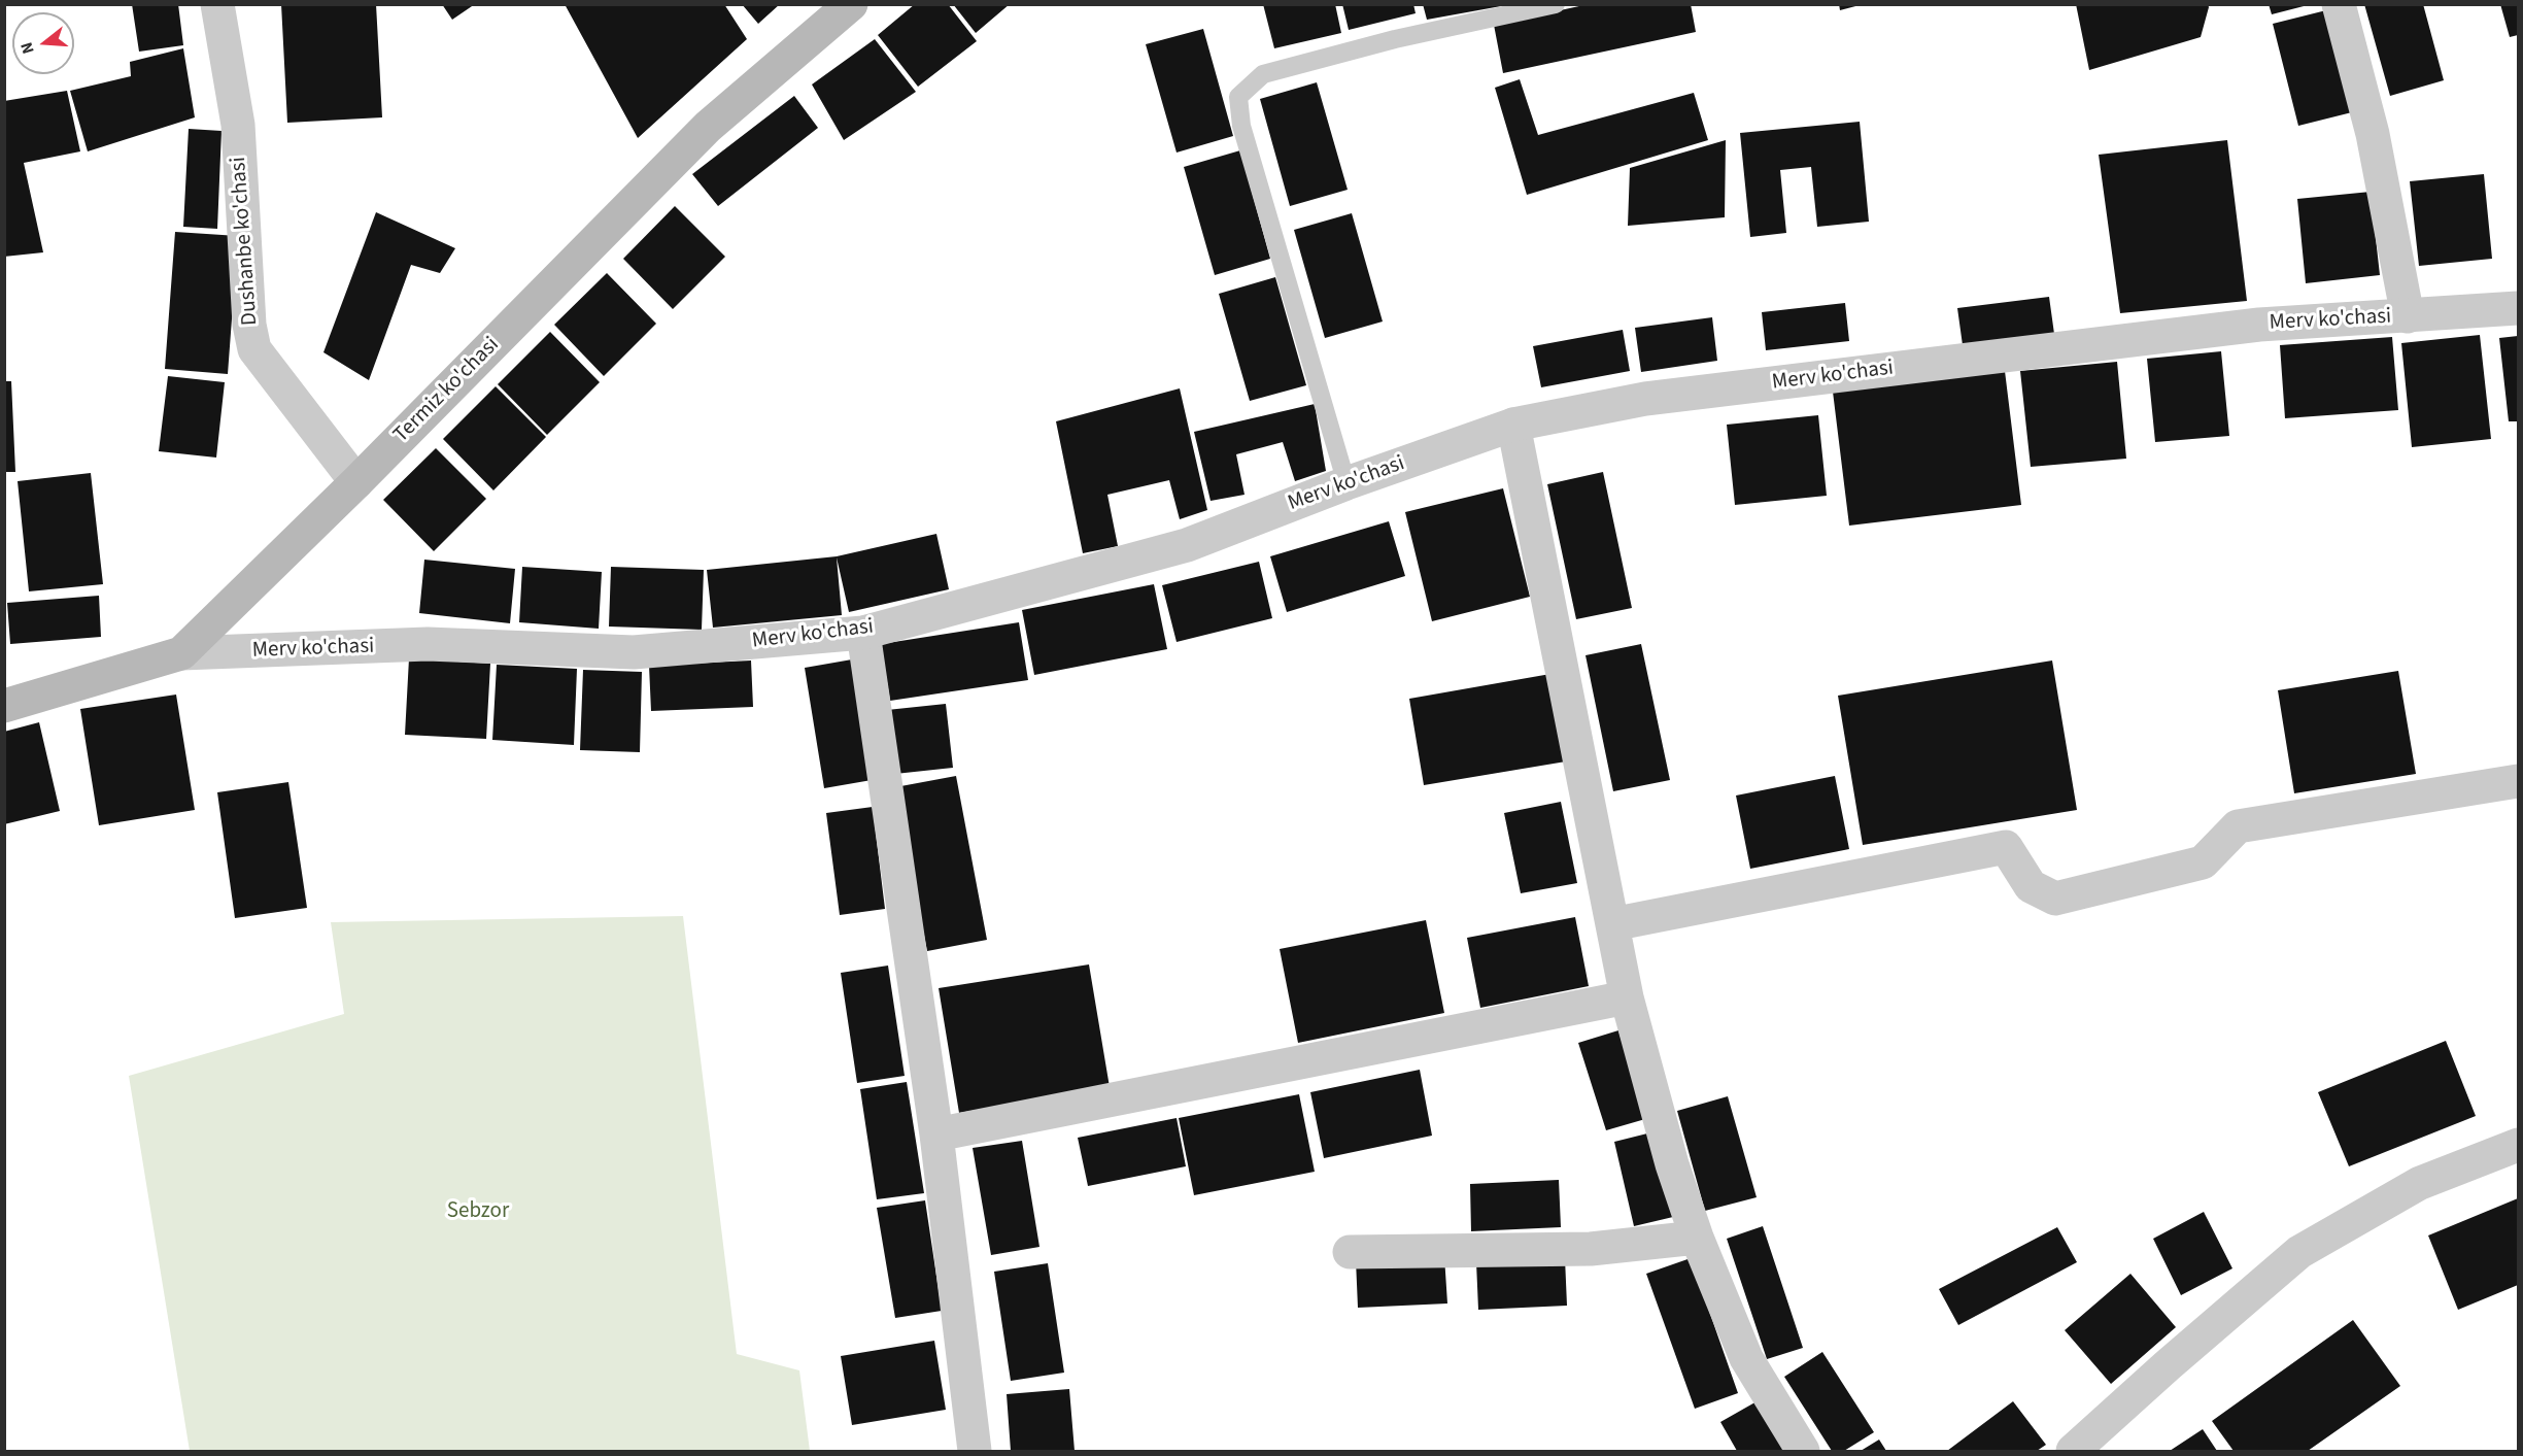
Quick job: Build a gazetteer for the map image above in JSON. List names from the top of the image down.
{
  "streets": {
    "main road": ["Termiz ko'chasi"],
    "street": ["Dushanbe ko'chasi", "Merv ko'chasi"]
  },
  "crossings": [
    ["Dushanbe ko'chasi", "Termiz ko'chasi"],
    ["Merv ko'chasi", "Termiz ko'chasi"]
  ],
  "parks": ["Sebzor"],
  "north": "left"
}
